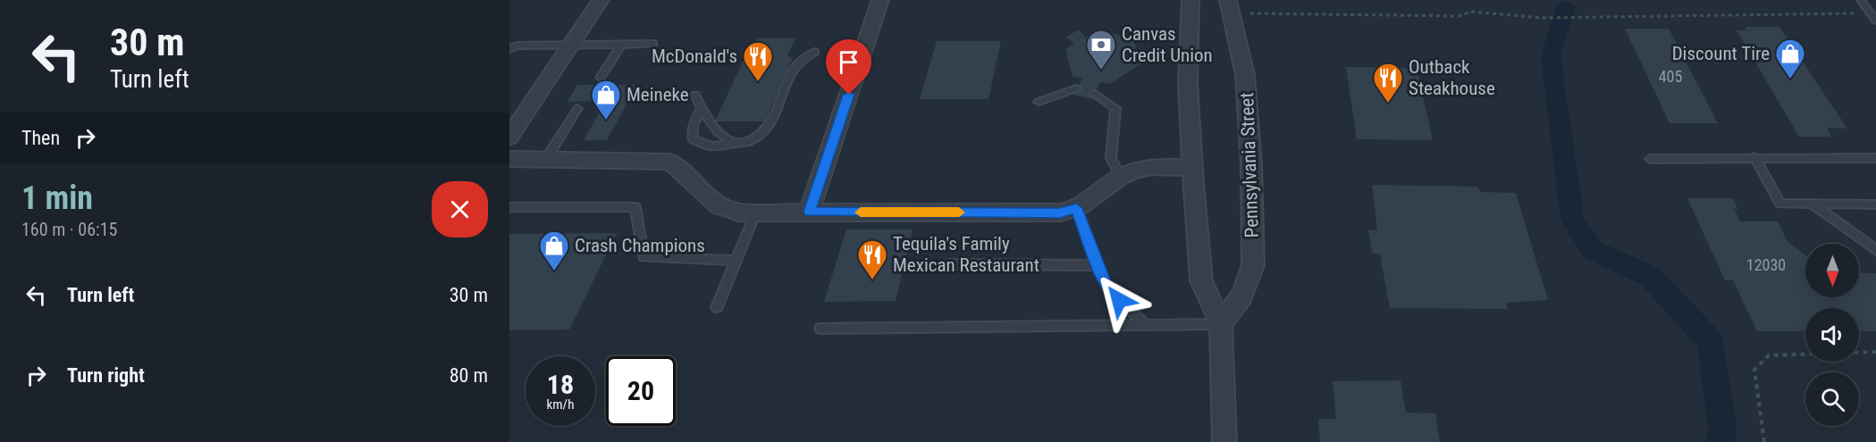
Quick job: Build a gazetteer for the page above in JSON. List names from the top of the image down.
{
  "streets": {
    "street": ["Pennsylvania Street"]
  },
  "places": {
    "bank": ["Canvas Credit Union"],
    "shop": ["Discount Tire", "Meineke", "Crash Champions"],
    "restaurant": ["McDonald's", "Outback Steakhouse", "Tequila's Family Mexican Restaurant"]
  },
  "house_numbers": ["405", "12030"],
  "north": "bottom",
  "page": {
    "turn": ["30 m", "Turn left"],
    "then": "Then",
    "heading": ["1 min", "160 m · 06:15"],
    "list": [
      {
        "name": "Turn left",
        "value": "30 m"
      },
      {
        "name": "Turn right",
        "value": "80 m"
      }
    ],
    "speed": "18 km/h",
    "limit": "20"
  }
}
